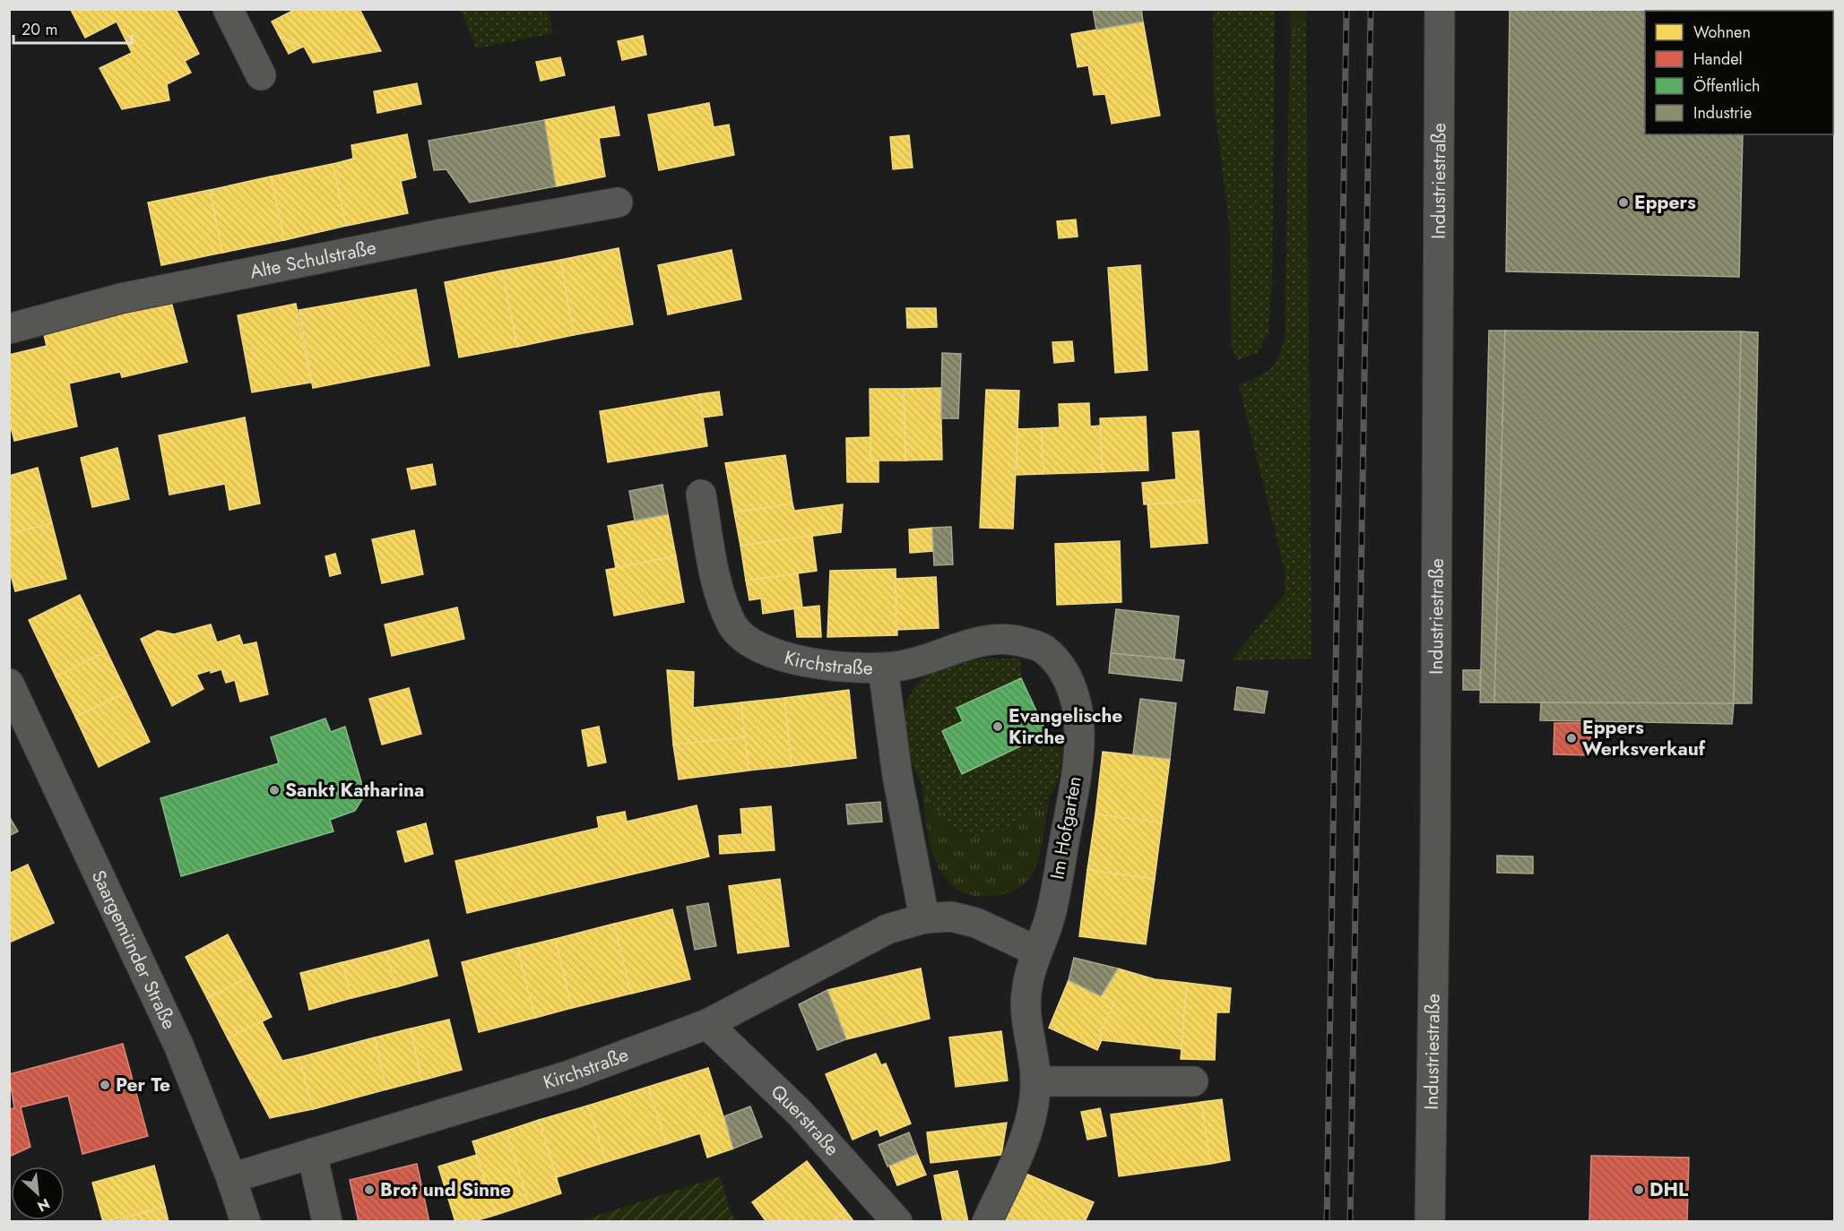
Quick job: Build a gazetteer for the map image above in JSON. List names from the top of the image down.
{
  "streets": {
    "street": [
      "Industriestraße",
      "Alte Schulstraße",
      "Kirchstraße",
      "Im Hofgarten",
      "Saargemünder Straße",
      "Querstraße"
    ]
  },
  "crossings": [
    ["Kirchstraße", "Im Hofgarten"],
    ["Kirchstraße", "Saargemünder Straße"],
    ["Kirchstraße", "Querstraße"]
  ],
  "places": [
    "Eppers",
    "Evangelische Kirche",
    "Eppers Werksverkauf",
    "Sankt Katharina",
    "Per Te",
    "Brot und Sinne",
    "DHL"
  ],
  "legend": [
    "Wohnen",
    "Handel",
    "Öffentlich",
    "Industrie"
  ],
  "scale_bar": "20 m",
  "north": "bottom right"
}
